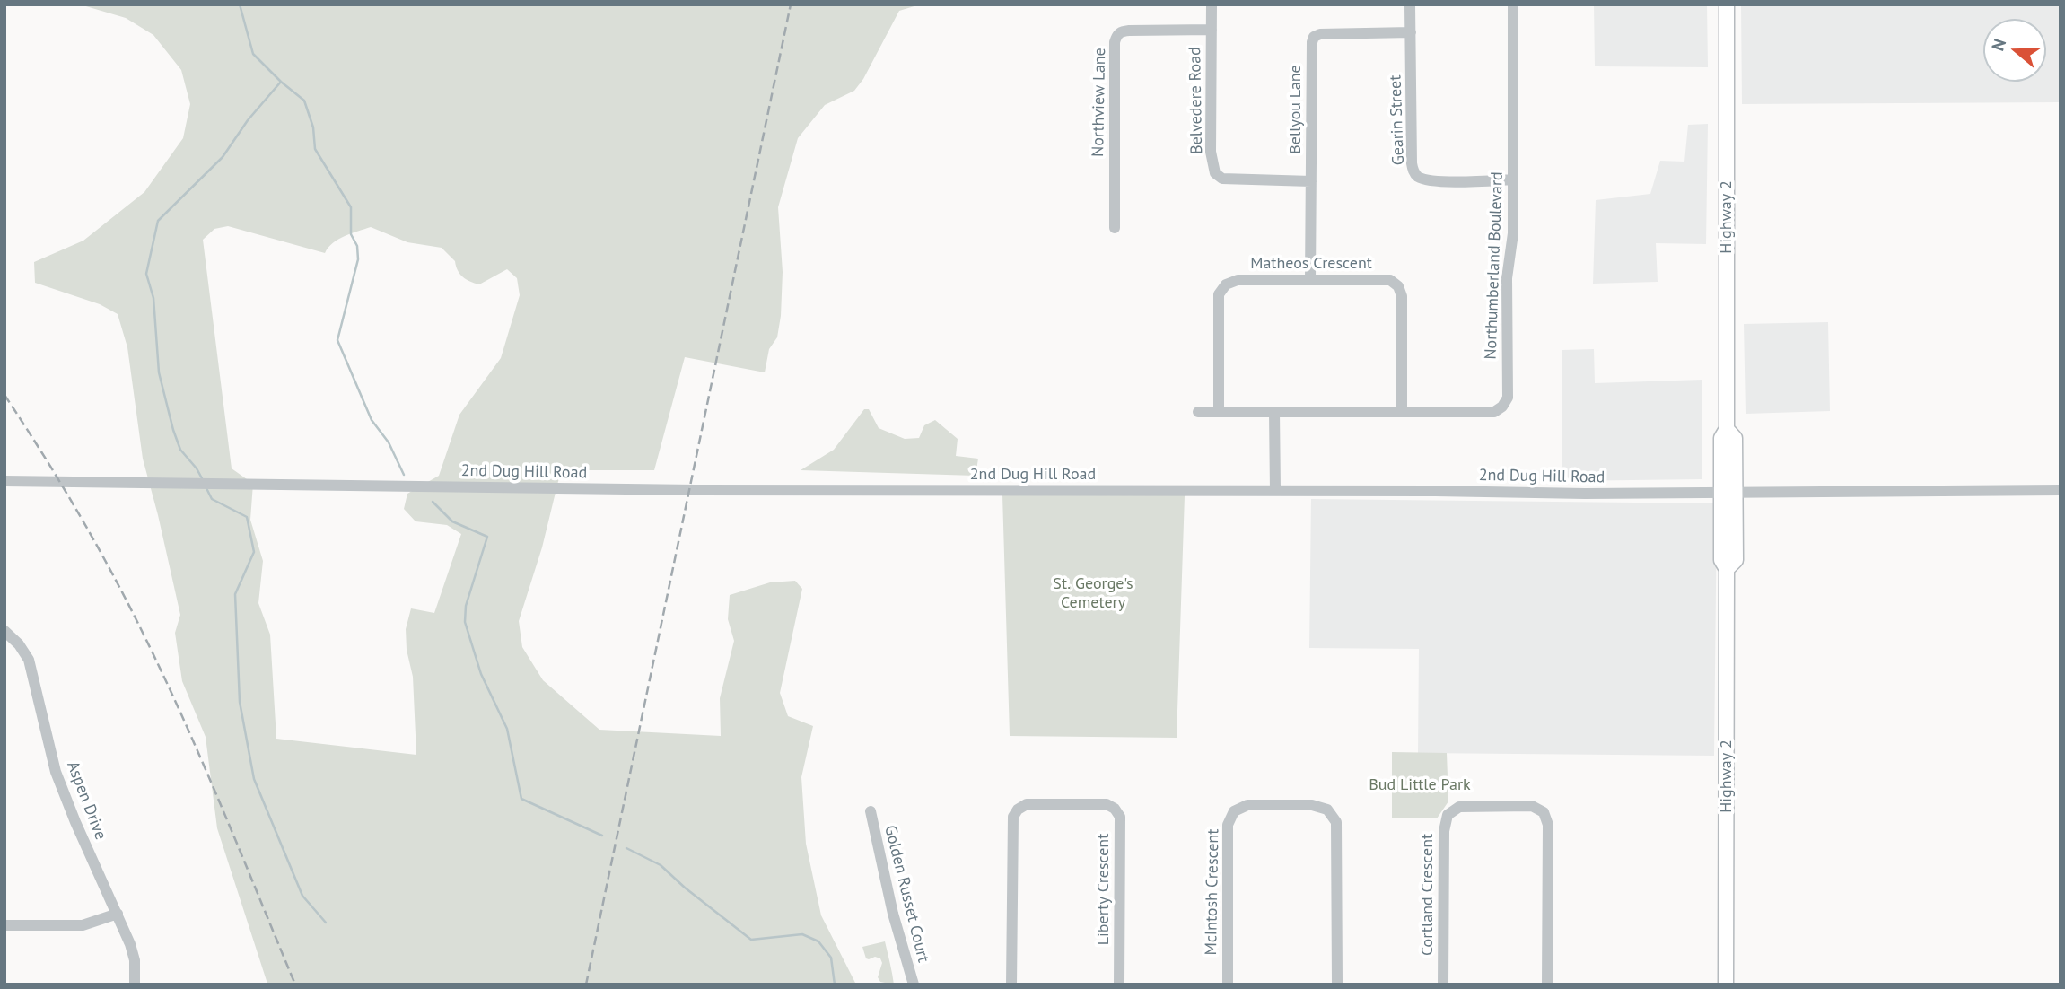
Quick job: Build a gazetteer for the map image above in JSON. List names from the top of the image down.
{
  "streets": {
    "main road": ["Highway 2"],
    "street": [
      "Belvedere Road",
      "Northview Lane",
      "Bellyou Lane",
      "Gearin Street",
      "Matheos Crescent",
      "Northumberland Boulevard",
      "2nd Dug Hill Road",
      "Aspen Drive",
      "Liberty Crescent",
      "McIntosh Crescent",
      "Golden Russet Court",
      "Cortland Crescent"
    ]
  },
  "crossings": [
    ["Belvedere Road", "Northview Lane"],
    ["Belvedere Road", "Bellyou Lane"],
    ["Bellyou Lane", "Gearin Street"],
    ["Bellyou Lane", "Matheos Crescent"],
    ["Gearin Street", "Northumberland Boulevard"],
    ["Highway 2", "2nd Dug Hill Road"],
    ["Matheos Crescent", "Northumberland Boulevard"]
  ],
  "parks": ["St. George's Cemetery", "Bud Little Park"],
  "north": "left"
}
